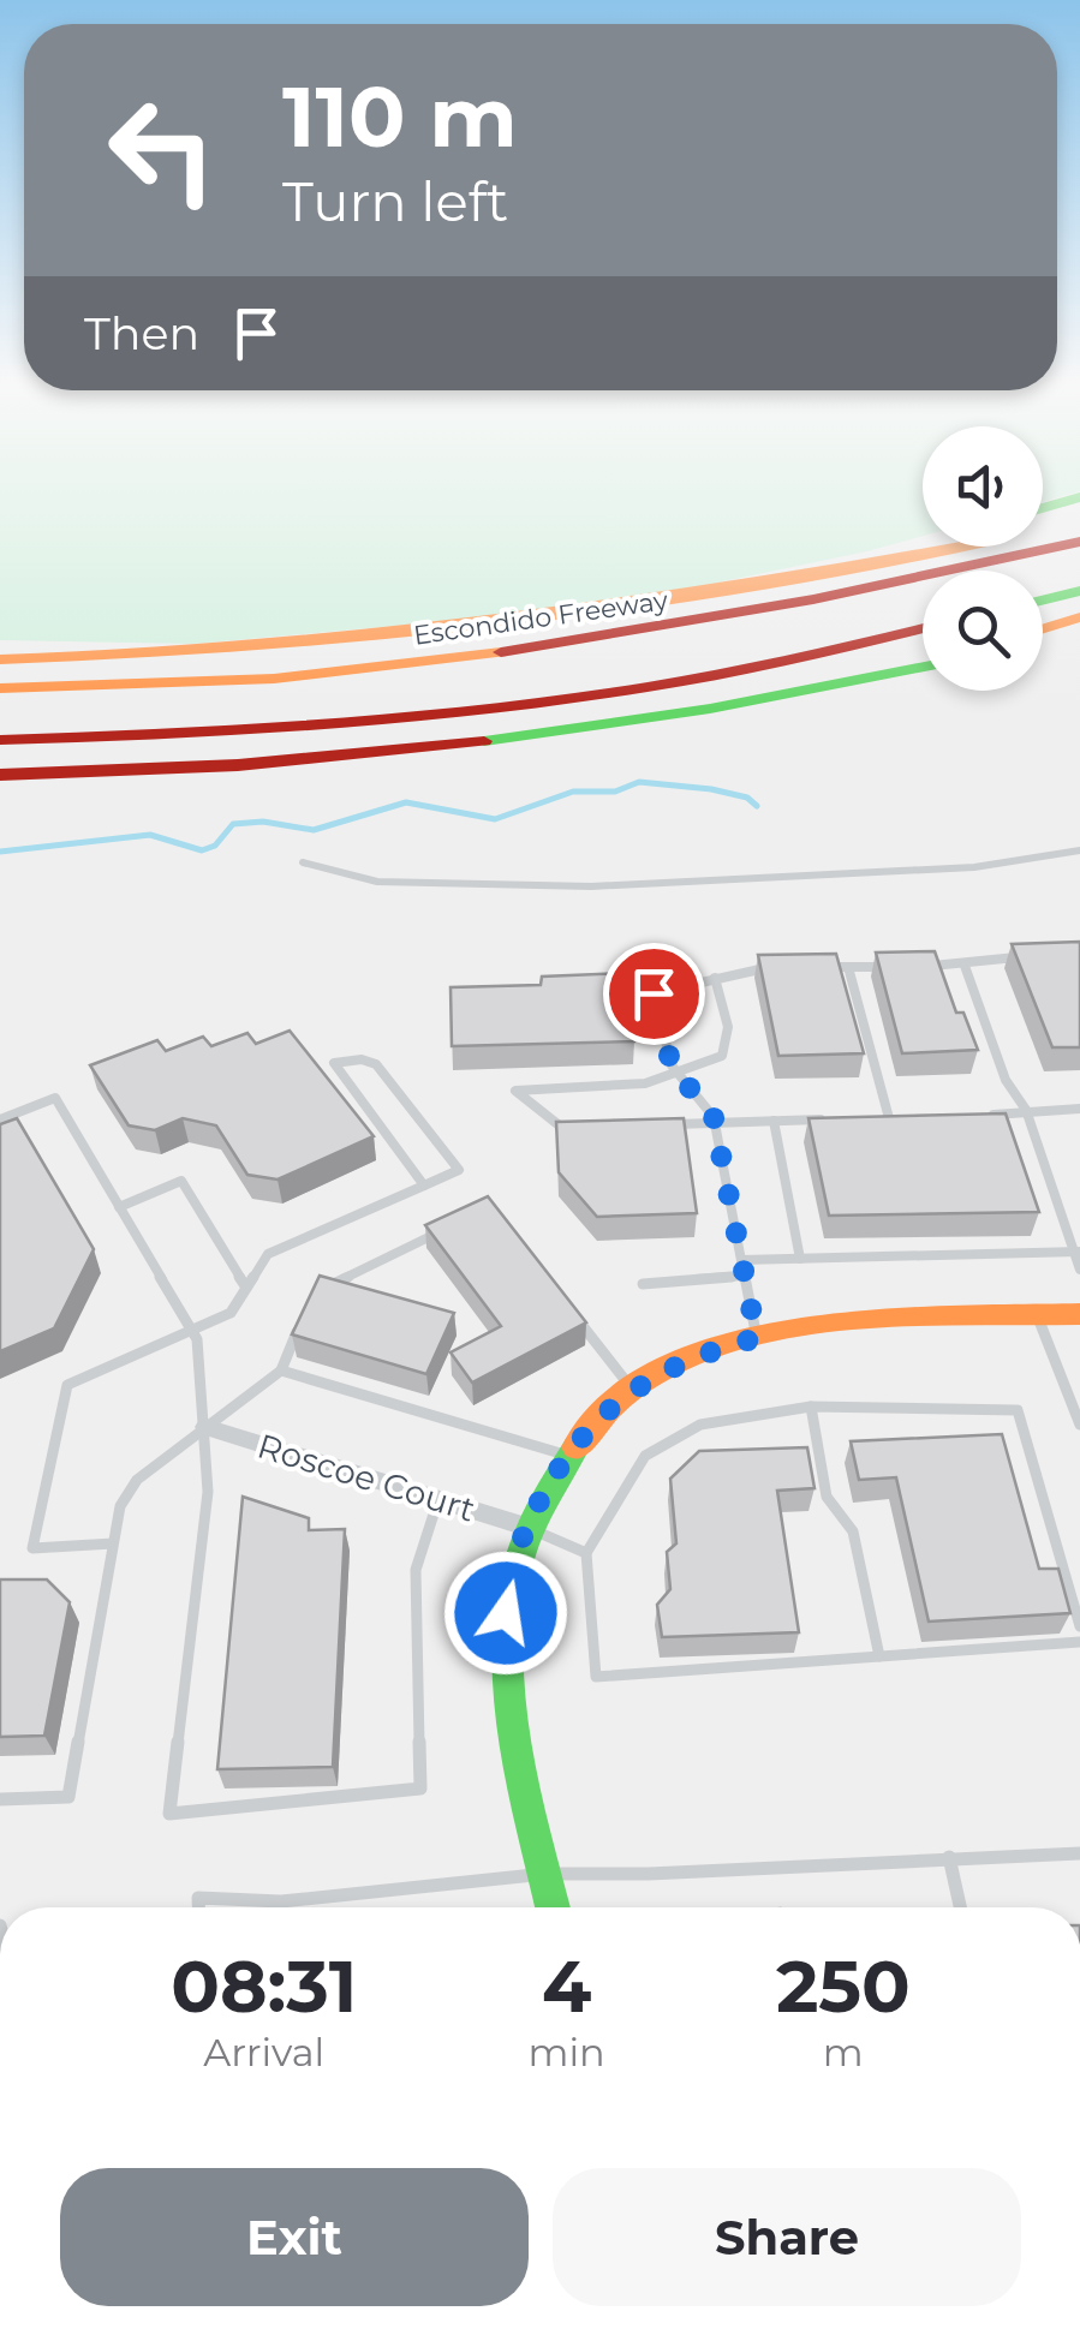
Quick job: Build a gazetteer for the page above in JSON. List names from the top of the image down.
{
  "streets": {
    "main road": ["Escondido Freeway"],
    "street": ["Roscoe Court"]
  },
  "page": {
    "turn": ["110 m", "Turn left"],
    "then": "Then",
    "eta": [
      "08:31",
      "Arrival",
      "4",
      "min",
      "250",
      "m"
    ],
    "buttons": ["Exit", "Share"]
  }
}
